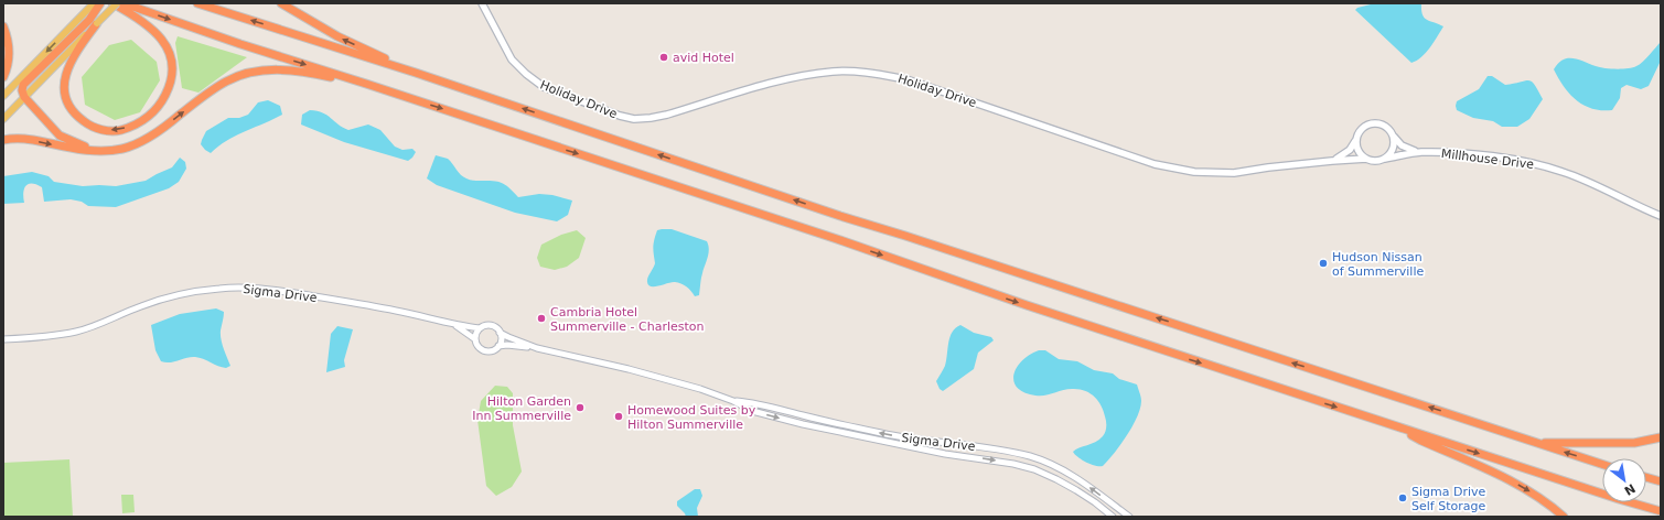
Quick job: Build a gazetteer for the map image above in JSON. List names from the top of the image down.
{
  "streets": {
    "main road": ["Holiday Drive", "Millhouse Drive"],
    "street": ["Sigma Drive"]
  },
  "crossings": [
    ["Holiday Drive", "Millhouse Drive"]
  ],
  "places": [
    "avid Hotel",
    "Hudson Nissan of Summerville",
    "Cambria Hotel Summerville - Charleston",
    "Hilton Garden Inn Summerville",
    "Homewood Suites by Hilton Summerville",
    "Sigma Drive Self Storage"
  ],
  "north": "bottom right"
}
